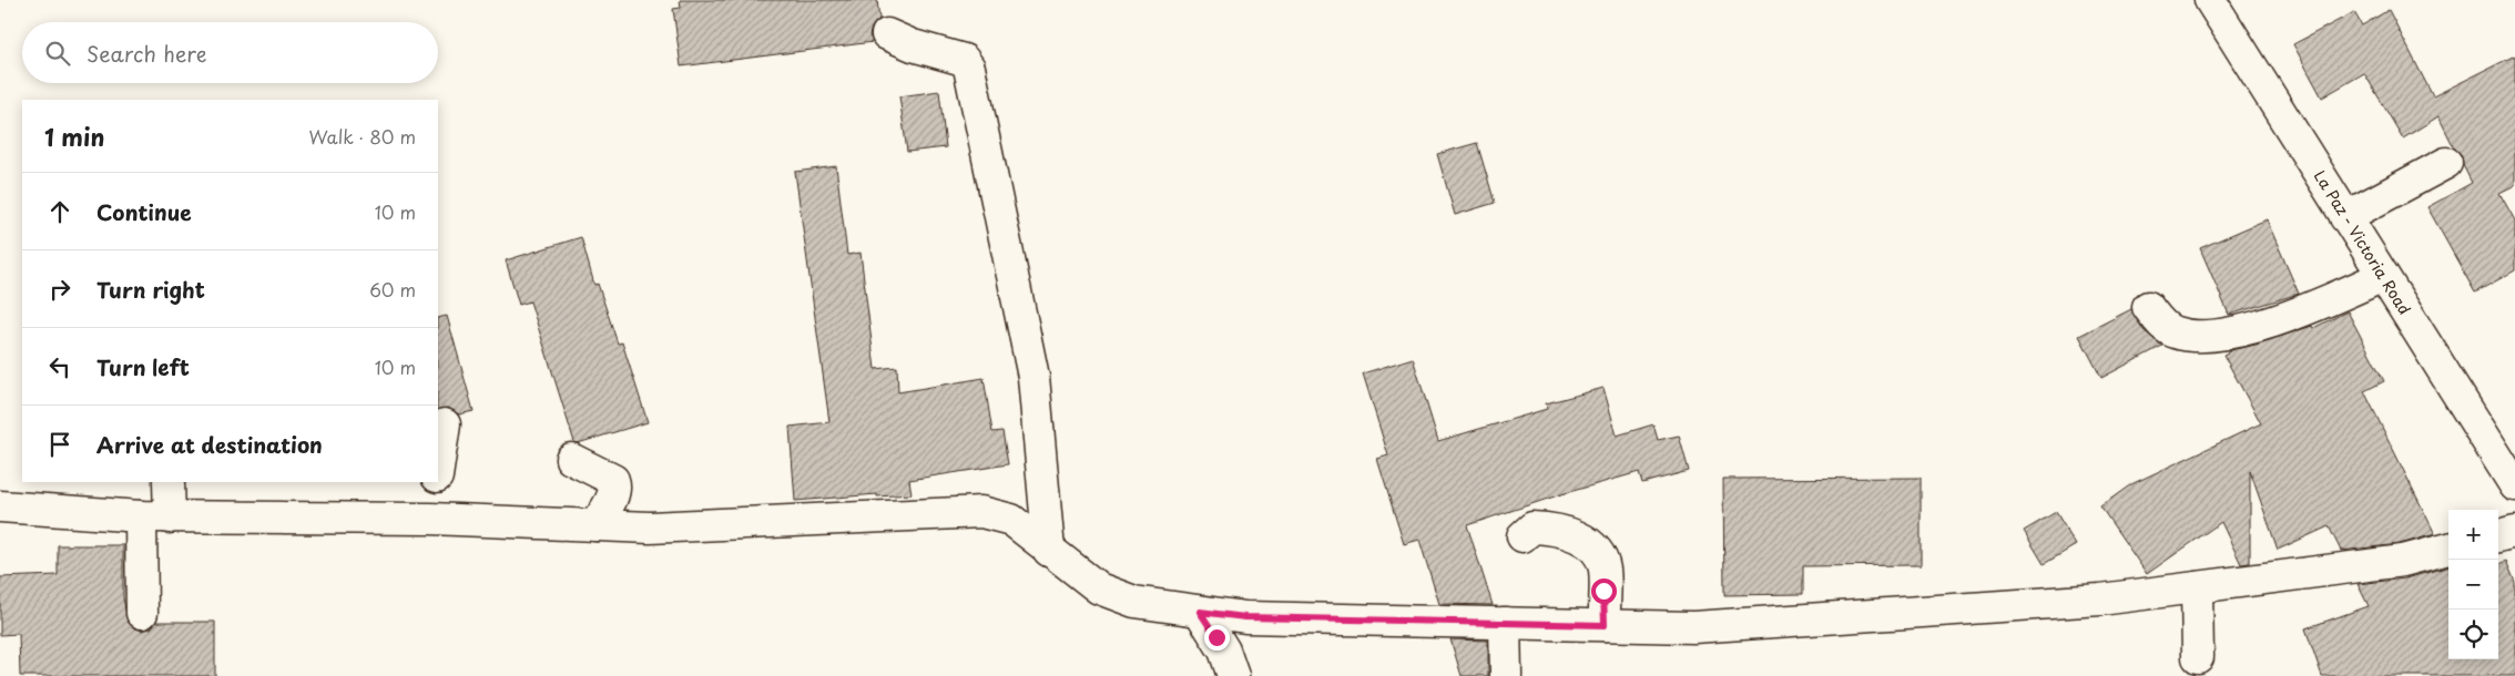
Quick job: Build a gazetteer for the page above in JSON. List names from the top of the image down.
{
  "streets": {
    "street": ["La Paz - Victoria Road"]
  },
  "page": {
    "search": "Search here",
    "heading": ["1 min", "Walk · 80 m"],
    "list": [
      ["Continue", "10 m"],
      ["Turn right", "60 m"],
      ["Turn left", "10 m"],
      "Arrive at destination"
    ],
    "map_buttons": ["+", "−"]
  }
}
